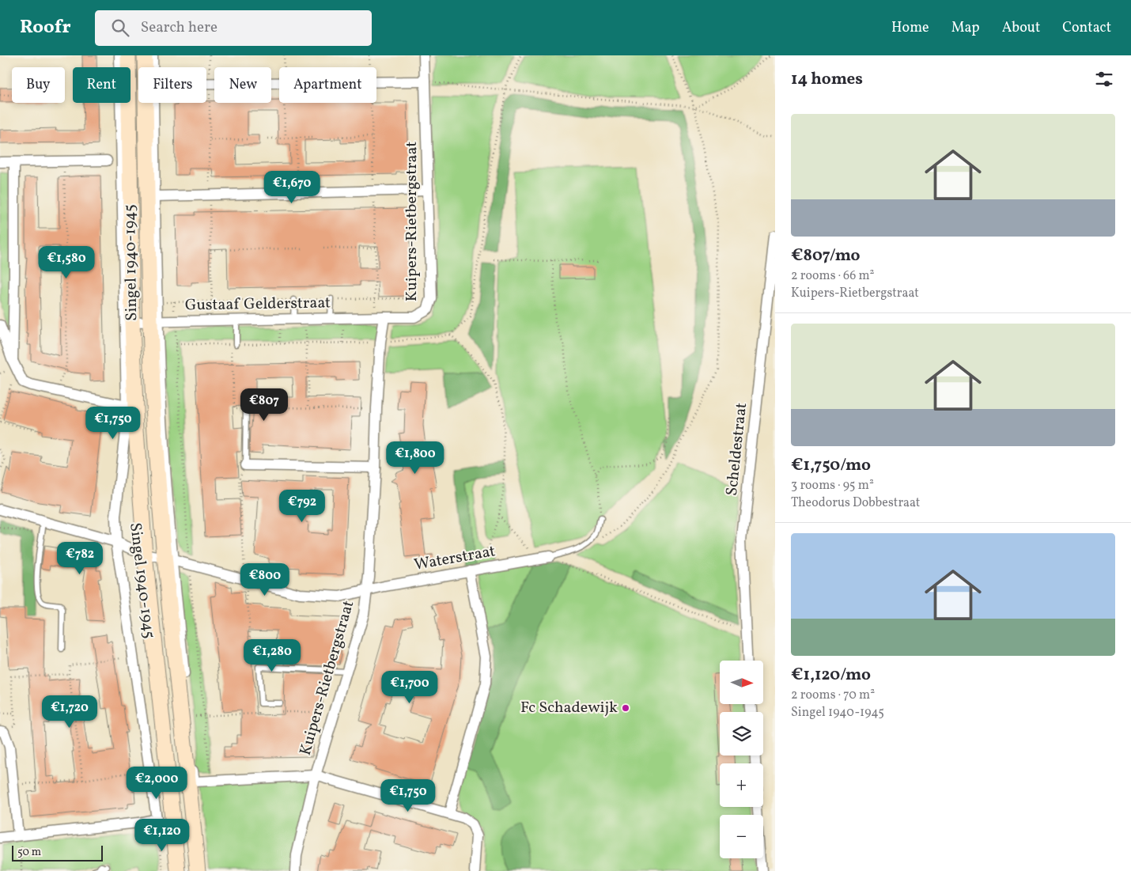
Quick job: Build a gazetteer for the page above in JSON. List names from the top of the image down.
{
  "streets": {
    "main road": ["Singel 1940-1945"],
    "street": [
      "Kuipers-Rietbergstraat",
      "Gustaaf Gelderstraat",
      "Scheldestraat",
      "Waterstraat"
    ]
  },
  "crossings": [
    ["Kuipers-Rietbergstraat", "Gustaaf Gelderstraat"],
    ["Kuipers-Rietbergstraat", "Waterstraat"],
    ["Singel 1940-1945", "Gustaaf Gelderstraat"],
    ["Singel 1940-1945", "Waterstraat"]
  ],
  "places": ["Fc Schadewijk"],
  "scale_bar": "50 m",
  "north": "right",
  "page": {
    "header": "Roofr",
    "search": "Search here",
    "nav": [
      "Home",
      "Map",
      "About",
      "Contact"
    ],
    "heading": "14 homes",
    "chip": [
      "Buy",
      "Rent",
      "Filters",
      "New",
      "Apartment"
    ],
    "list": [
      {
        "name": "€807/mo",
        "note": "2 rooms · 66 m² · Kuipers-Rietbergstraat"
      },
      {
        "name": "€1,750/mo",
        "note": "3 rooms · 95 m² · Theodorus Dobbestraat"
      },
      {
        "name": "€1,120/mo",
        "note": "2 rooms · 70 m² · Singel 1940-1945"
      }
    ],
    "price": [
      "€1,670",
      "€1,580",
      "€807",
      "€1,750",
      "€1,800",
      "€792",
      "€782",
      "€800",
      "€1,280",
      "€1,700",
      "€1,720",
      "€2,000",
      "€1,750",
      "€1,120"
    ],
    "map_buttons": ["+", "−"],
    "scale": "50 m"
  }
}
